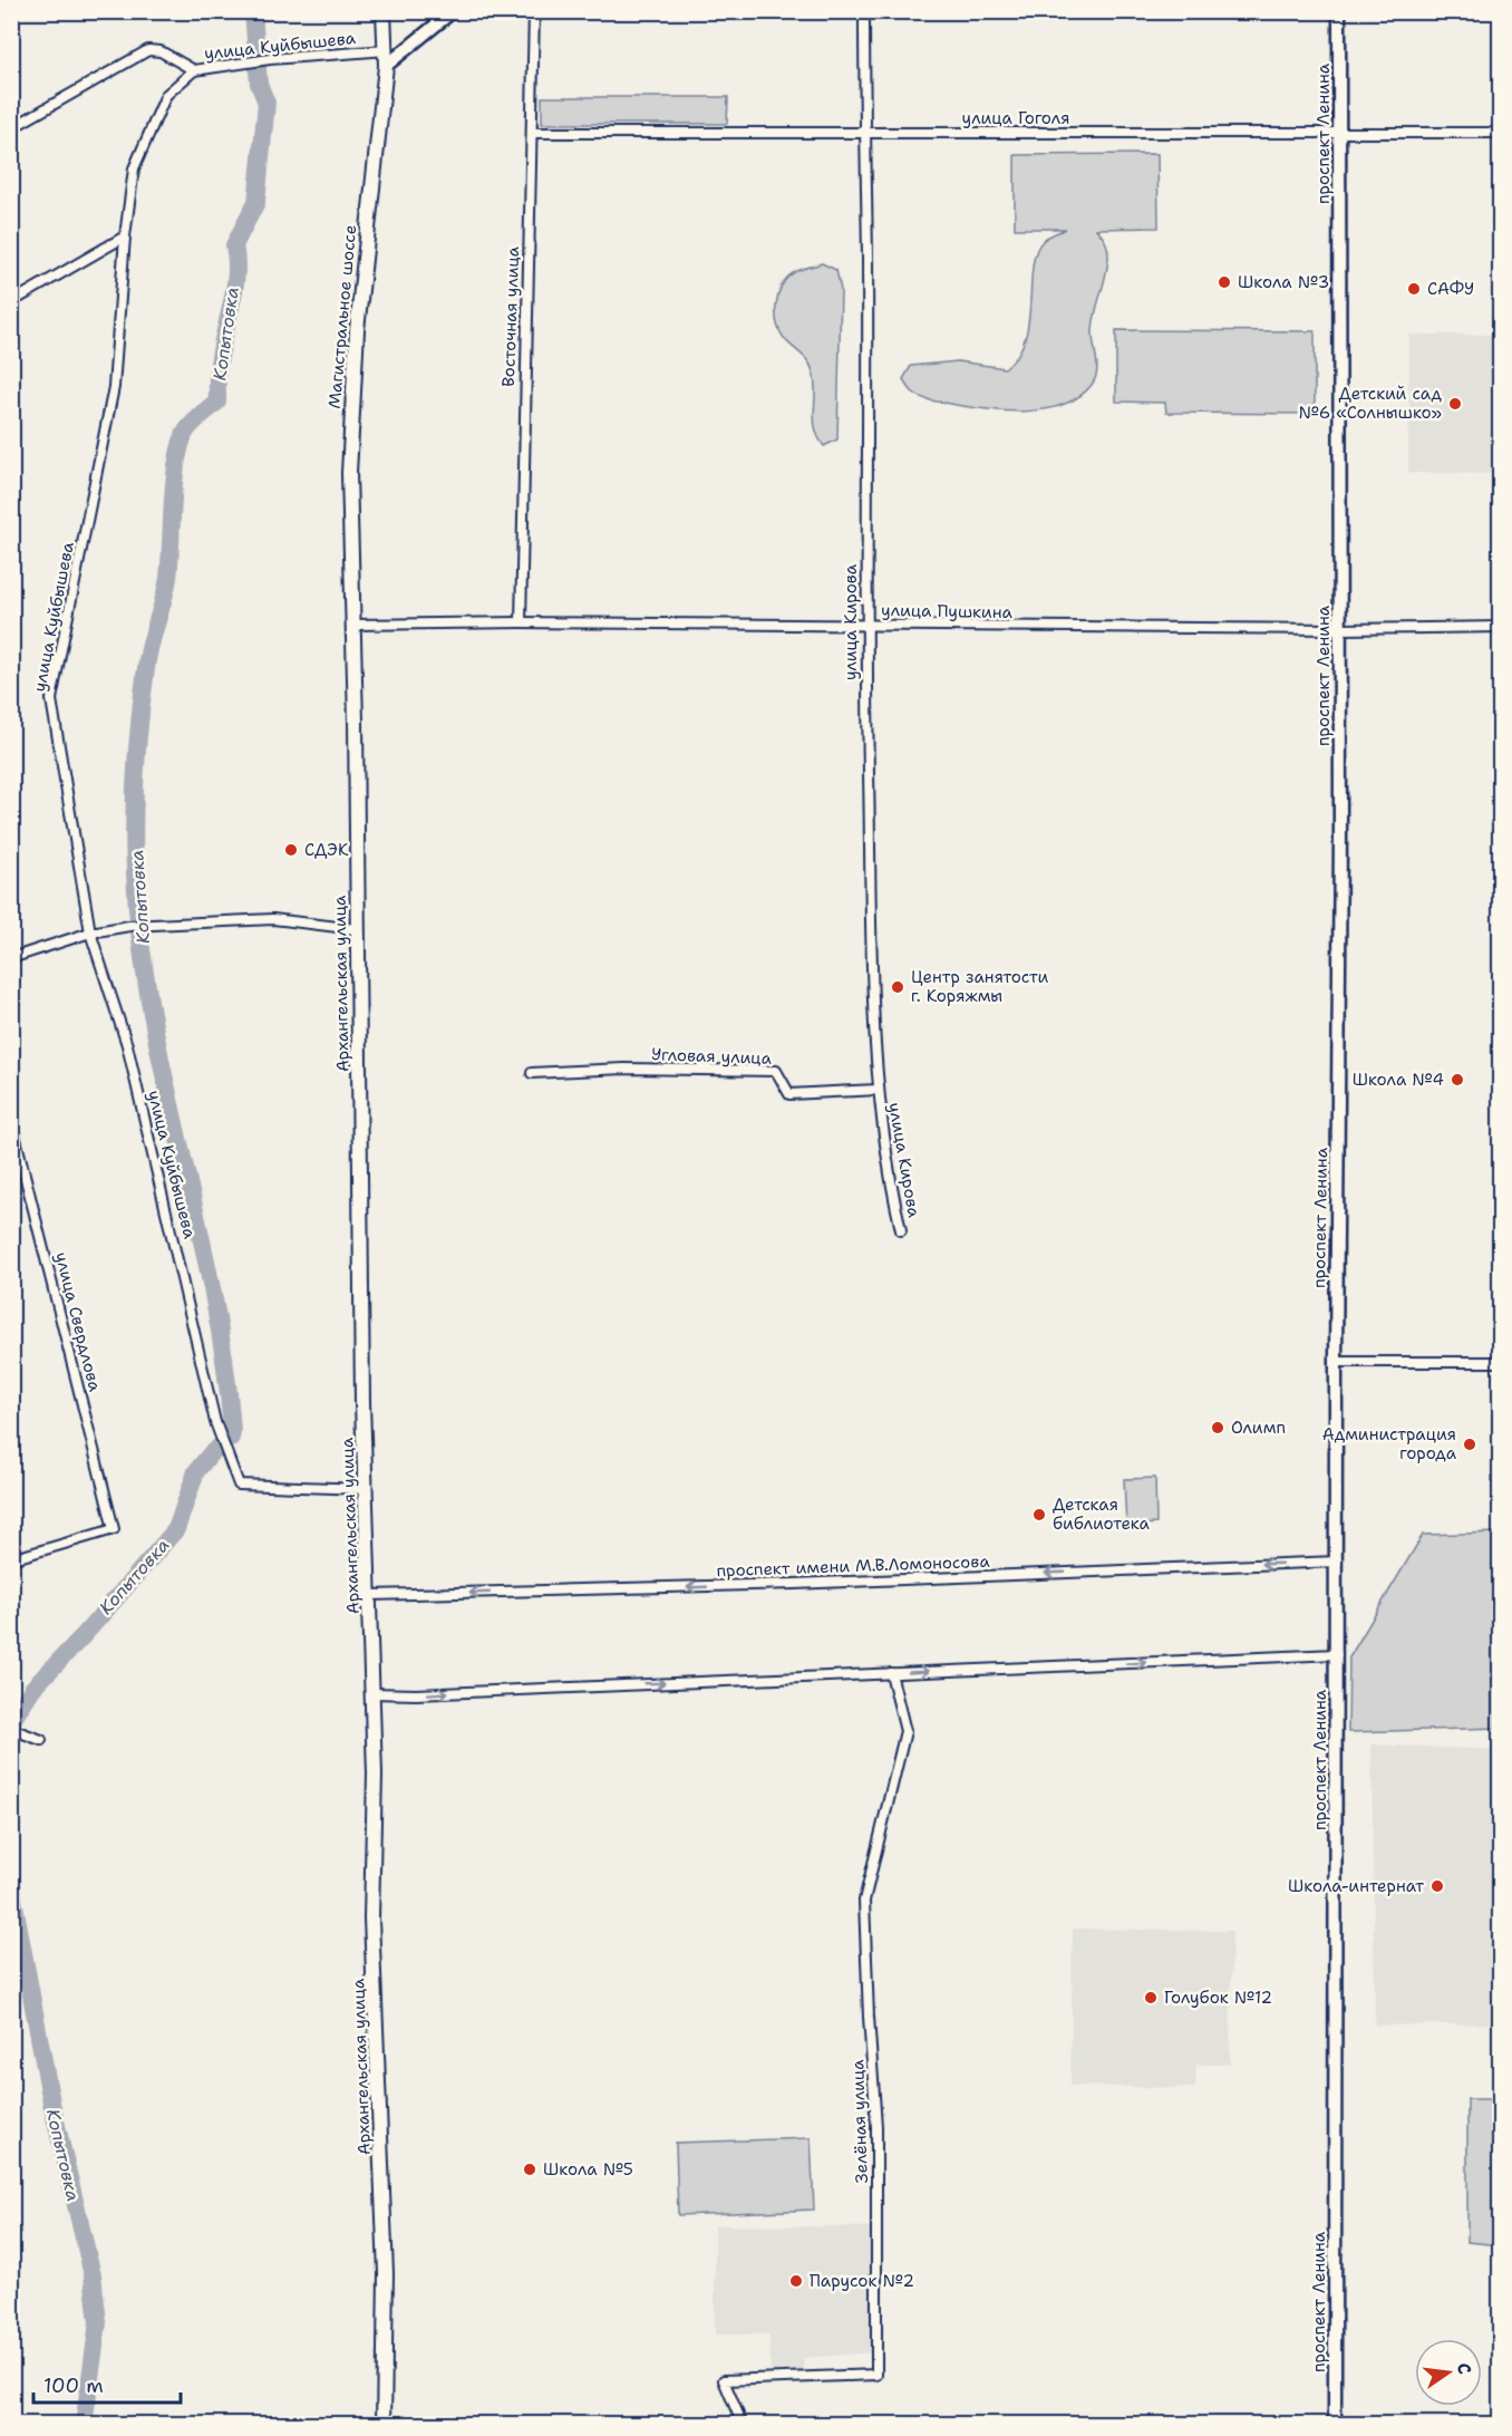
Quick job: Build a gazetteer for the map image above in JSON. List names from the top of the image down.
{
  "streets": {
    "main road": ["Магистральное шоссе", "Архангельская улица"],
    "street": [
      "улица Куйбышева",
      "улица Гоголя",
      "проспект Ленина",
      "Восточная улица",
      "улица Пушкина",
      "улица Кирова",
      "Угловая улица",
      "улица Свердлова",
      "проспект имени М.В.Ломоносова",
      "Зелёная улица"
    ]
  },
  "crossings": [
    ["улица Куйбышева", "Магистральное шоссе"],
    ["улица Куйбышева", "Архангельская улица"],
    ["улица Гоголя", "проспект Ленина"],
    ["улица Гоголя", "Восточная улица"],
    ["улица Гоголя", "улица Кирова"],
    ["проспект Ленина", "улица Пушкина"],
    ["проспект Ленина", "проспект имени М.В.Ломоносова"],
    ["Магистральное шоссе", "улица Пушкина"],
    ["Магистральное шоссе", "Архангельская улица"],
    ["Восточная улица", "улица Пушкина"],
    ["улица Пушкина", "улица Кирова"],
    ["улица Пушкина", "Архангельская улица"],
    ["улица Кирова", "Угловая улица"],
    ["Архангельская улица", "проспект имени М.В.Ломоносова"]
  ],
  "one_way": ["проспект имени М.В.Ломоносова"],
  "water": ["Копытовка"],
  "places": [
    "Школа №3",
    "САФУ",
    "Детский сад №6 «Солнышко»",
    "СДЭК",
    "Центр занятости г. Коряжмы",
    "Школа №4",
    "Олимп",
    "Администрация города",
    "Детская библиотека",
    "Школа-интернат",
    "Голубок №12",
    "Школа №5",
    "Парусок №2"
  ],
  "scale_bar": "100 m",
  "north": "right"
}
